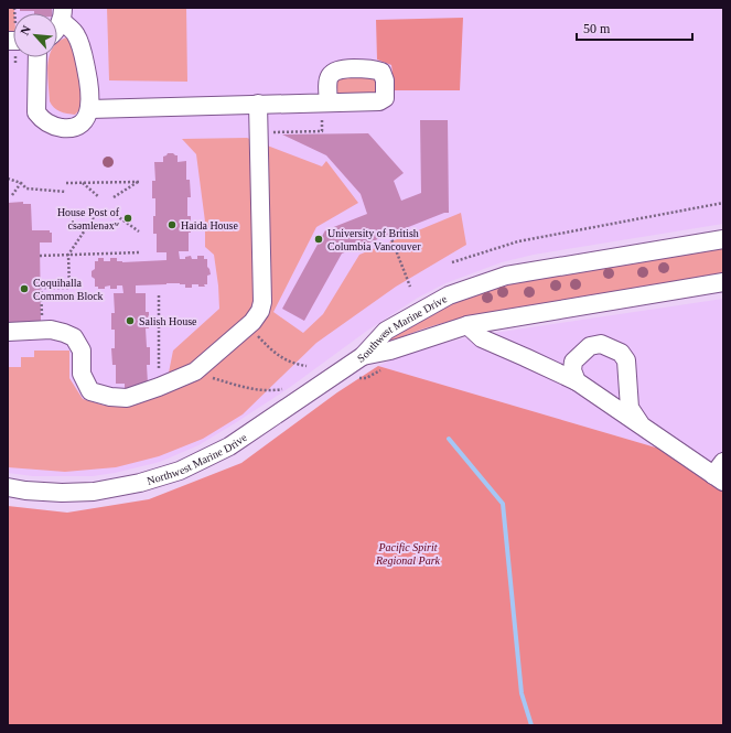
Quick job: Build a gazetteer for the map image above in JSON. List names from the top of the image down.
{
  "streets": {
    "street": ["Southwest Marine Drive", "Northwest Marine Drive"]
  },
  "crossings": [
    ["Southwest Marine Drive", "Northwest Marine Drive"]
  ],
  "parks": ["Pacific Spirit Regional Park"],
  "places": [
    "House Post of c̓səmlenəxʷ",
    "Haida House",
    "University of British Columbia Vancouver",
    "Coquihalla Common Block",
    "Salish House"
  ],
  "scale_bar": "50 m",
  "north": "top left"
}
